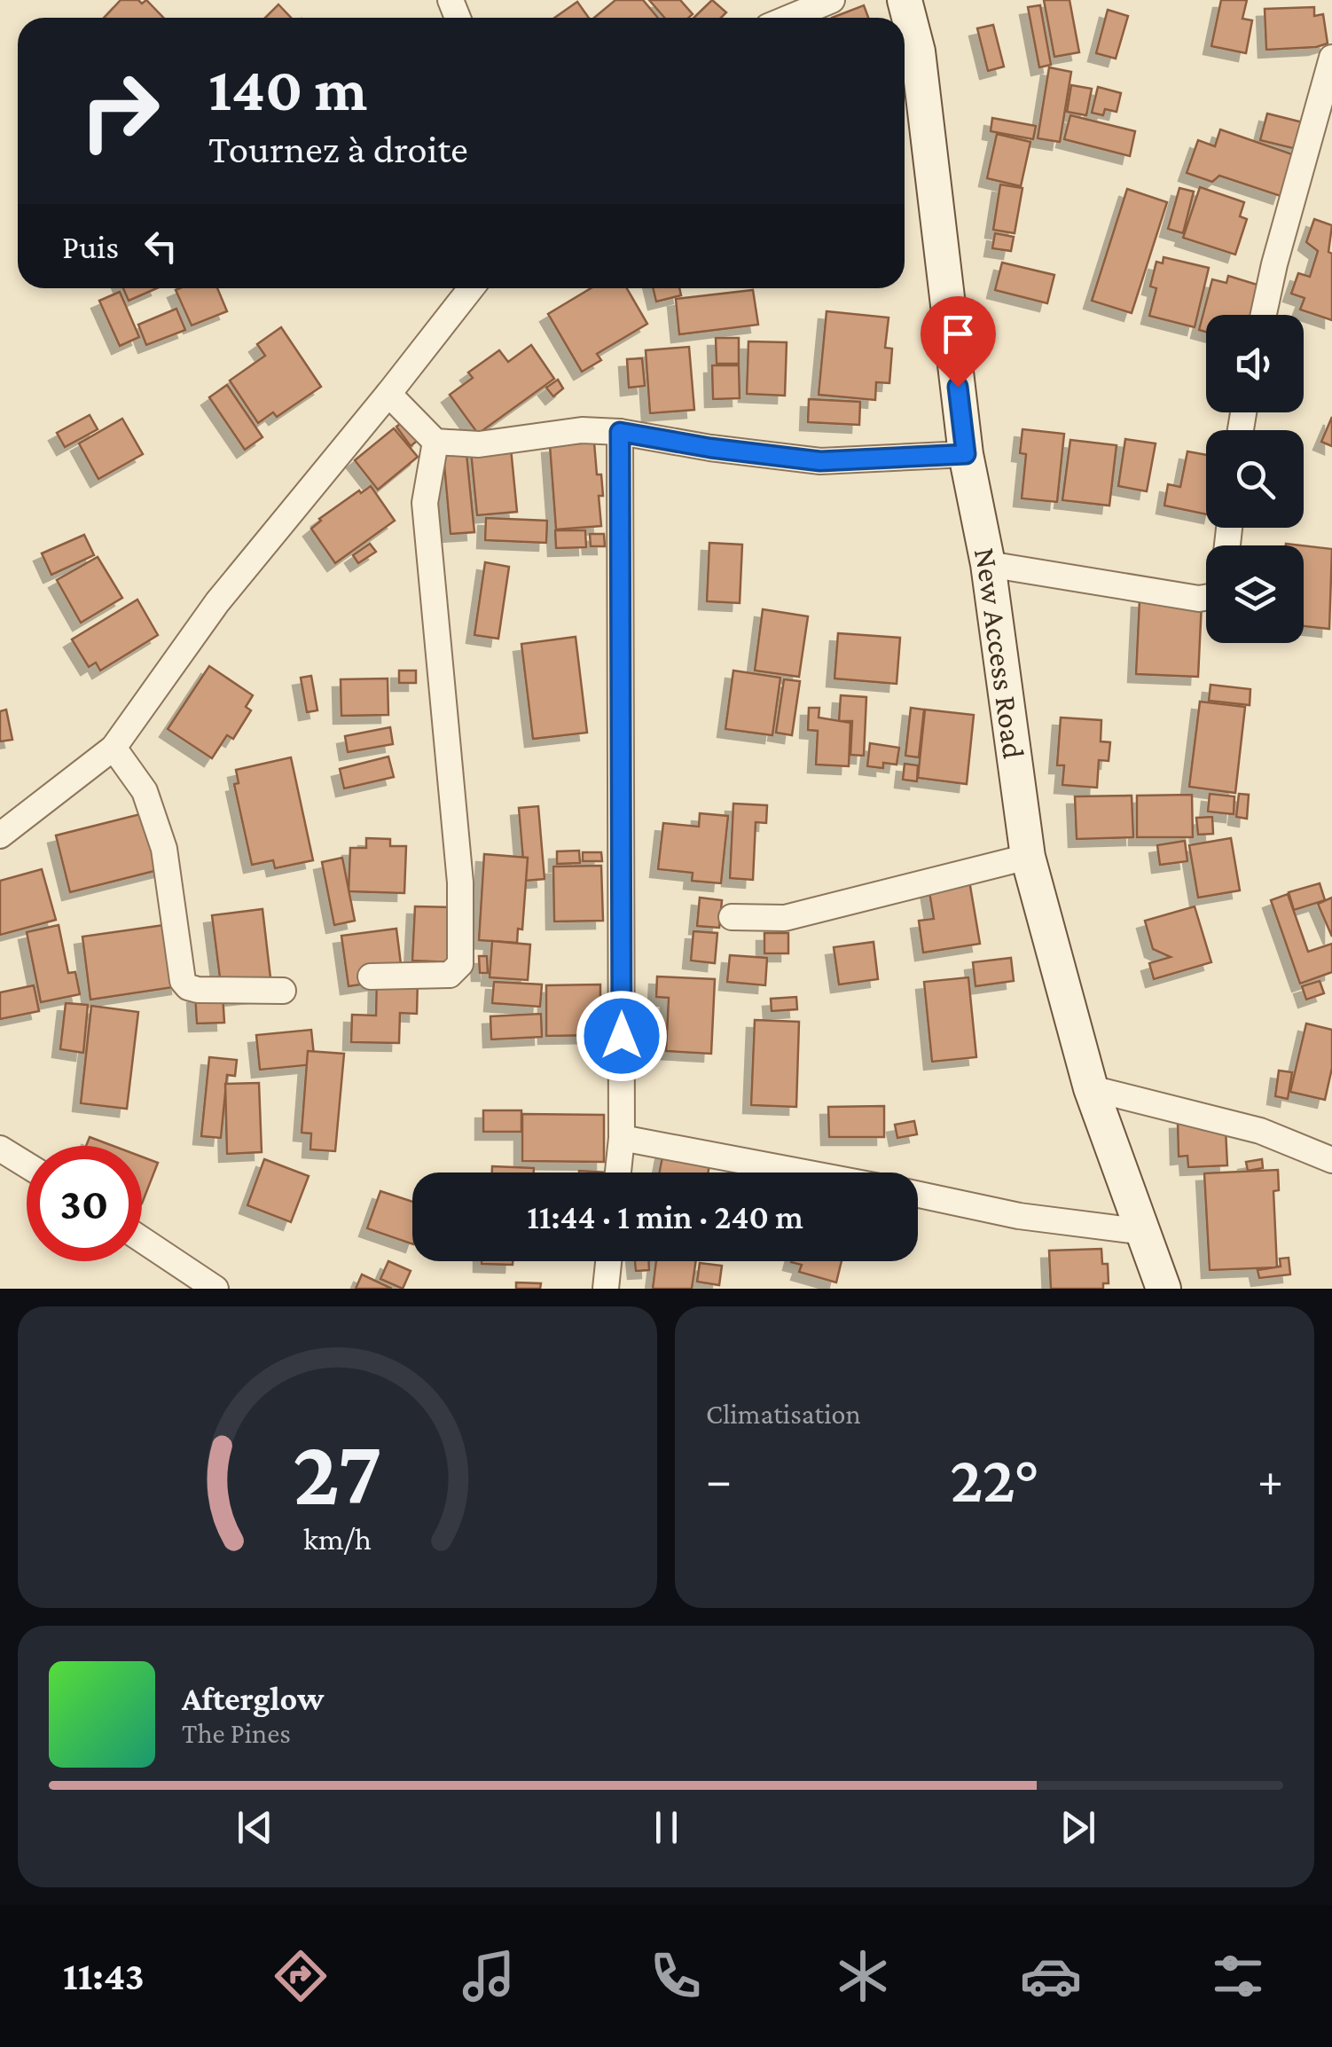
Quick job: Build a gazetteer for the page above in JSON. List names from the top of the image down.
{
  "streets": {
    "main road": ["New Access Road"]
  },
  "page": {
    "turn": ["140 m", "Tournez à droite"],
    "then": "Puis",
    "limit": "30",
    "trip": "11:44 · 1 min · 240 m",
    "tile": "Climatisation",
    "heat": ["−", "22°", "+"],
    "song": ["Afterglow", "The Pines"],
    "tabs": "11:43",
    "gauge": ["27", "km/h"]
  }
}
